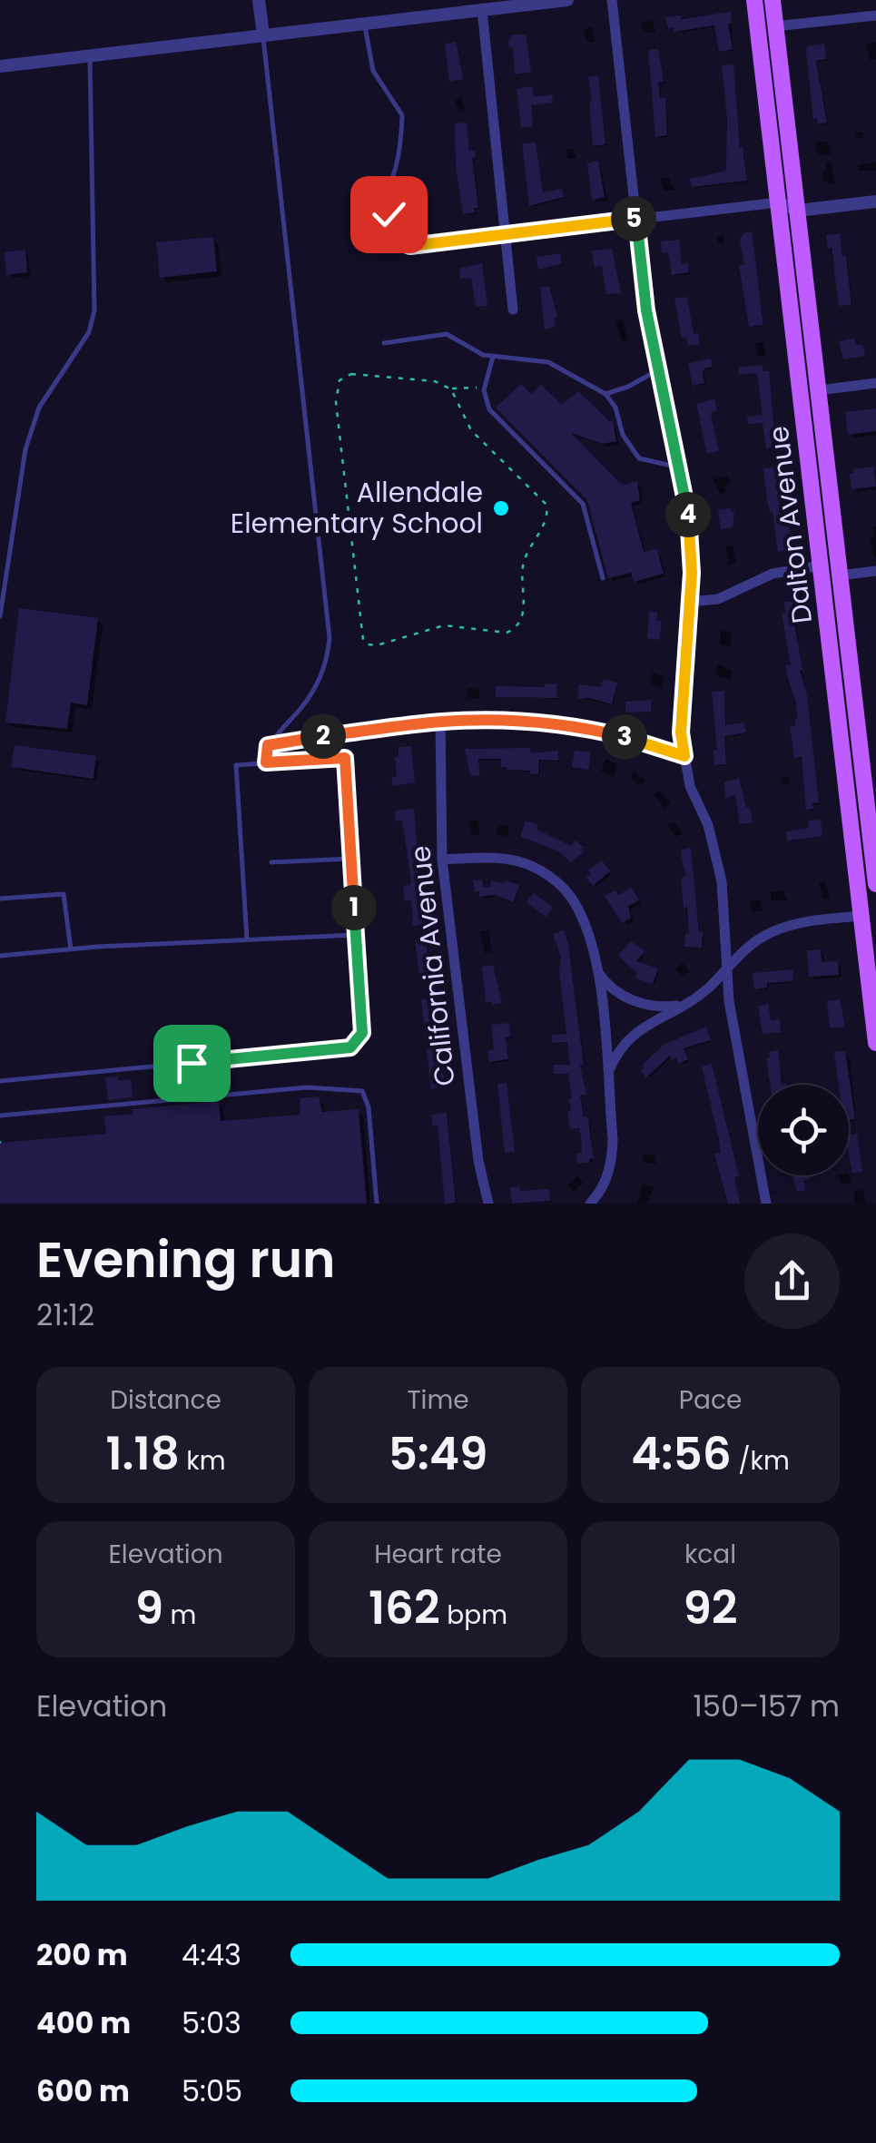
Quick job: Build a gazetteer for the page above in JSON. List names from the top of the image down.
{
  "streets": {
    "main road": ["Dalton Avenue"],
    "street": ["California Avenue"]
  },
  "places": ["Allendale Elementary School"],
  "page": {
    "pins": [
      "5",
      "4",
      "2",
      "3",
      "1"
    ],
    "heading": ["Evening run", "21:12"],
    "stats": [
      ["Distance", "1.18 km"],
      ["Time", "5:49"],
      ["Pace", "4:56 /km"],
      ["Elevation", "9 m"],
      ["Heart rate", "162 bpm"],
      ["kcal", "92"]
    ],
    "chart": ["Elevation", "150–157 m"],
    "list": [
      {
        "name": "200 m",
        "note": "4:43"
      },
      {
        "name": "400 m",
        "note": "5:03"
      },
      {
        "name": "600 m",
        "note": "5:05"
      }
    ]
  }
}
